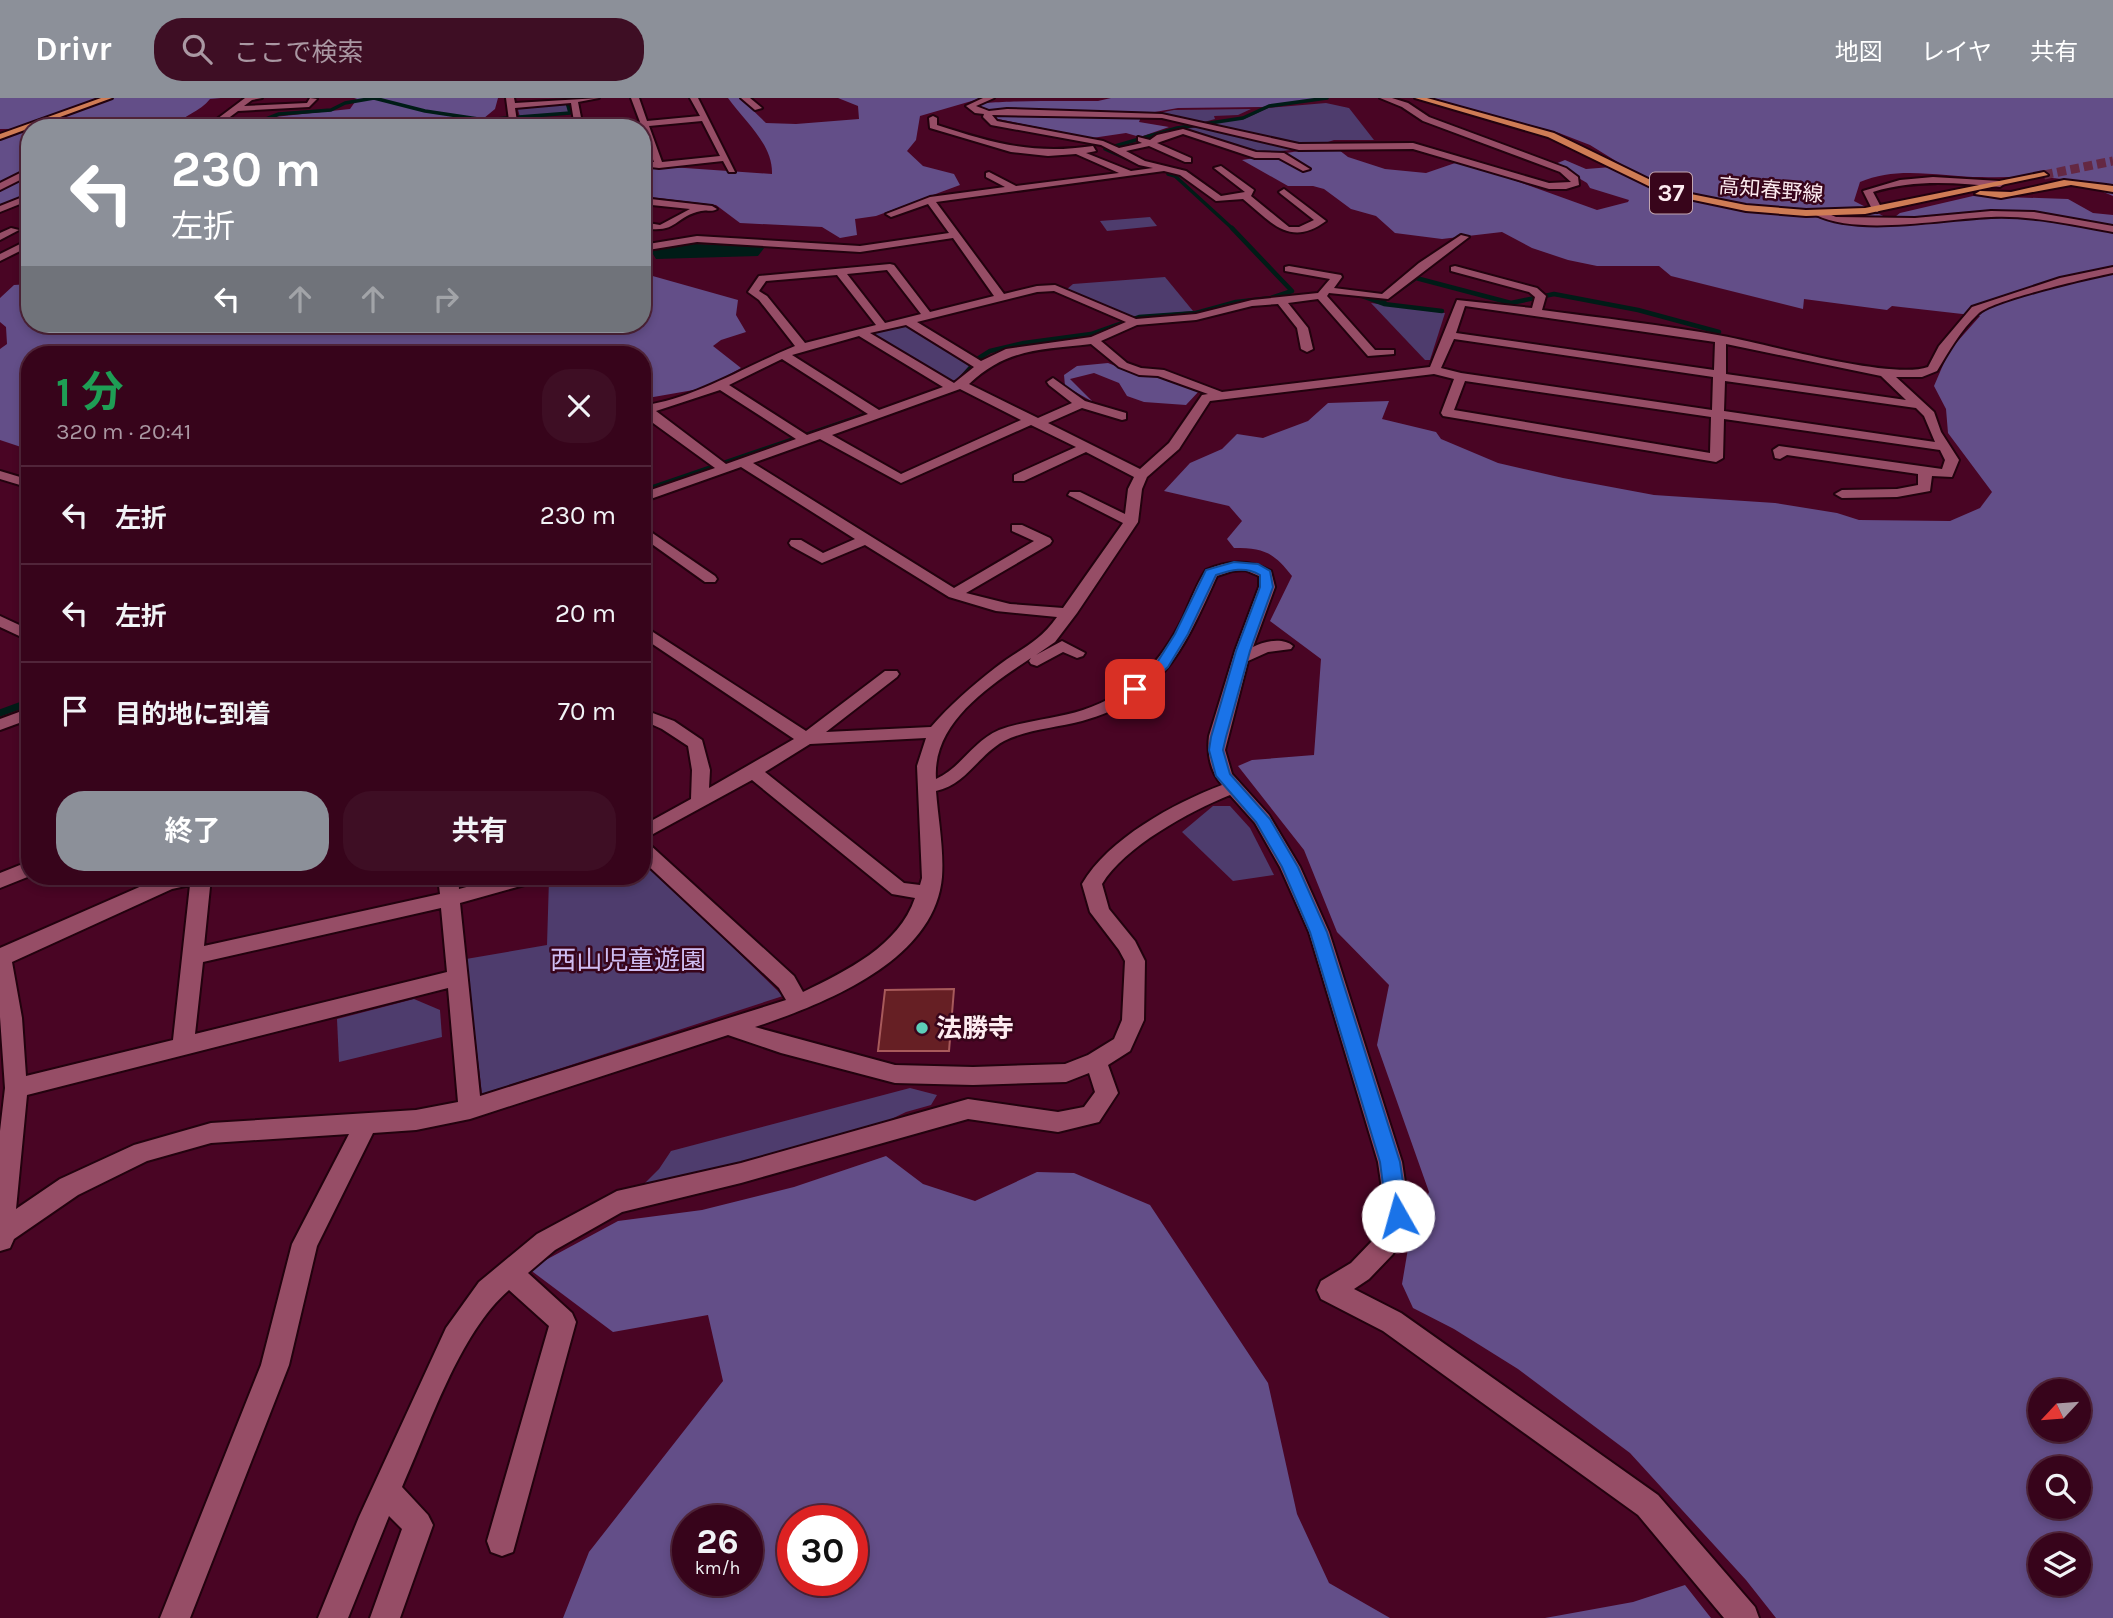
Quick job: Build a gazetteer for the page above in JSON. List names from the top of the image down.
{
  "streets": {
    "main road": ["高知春野線", "37"]
  },
  "parks": ["西山児童遊園"],
  "places": ["法勝寺"],
  "north": "bottom left",
  "page": {
    "header": "Drivr",
    "search": "ここで検索",
    "nav": ["地図", "レイヤ", "共有"],
    "turn": ["230 m", "左折"],
    "heading": ["1 分", "320 m · 20:41"],
    "list": [
      {
        "name": "左折",
        "value": "230 m"
      },
      {
        "name": "左折",
        "value": "20 m"
      },
      {
        "name": "目的地に到着",
        "value": "70 m"
      }
    ],
    "buttons": ["終了", "共有"],
    "speed": "26 km/h",
    "limit": "30"
  }
}
